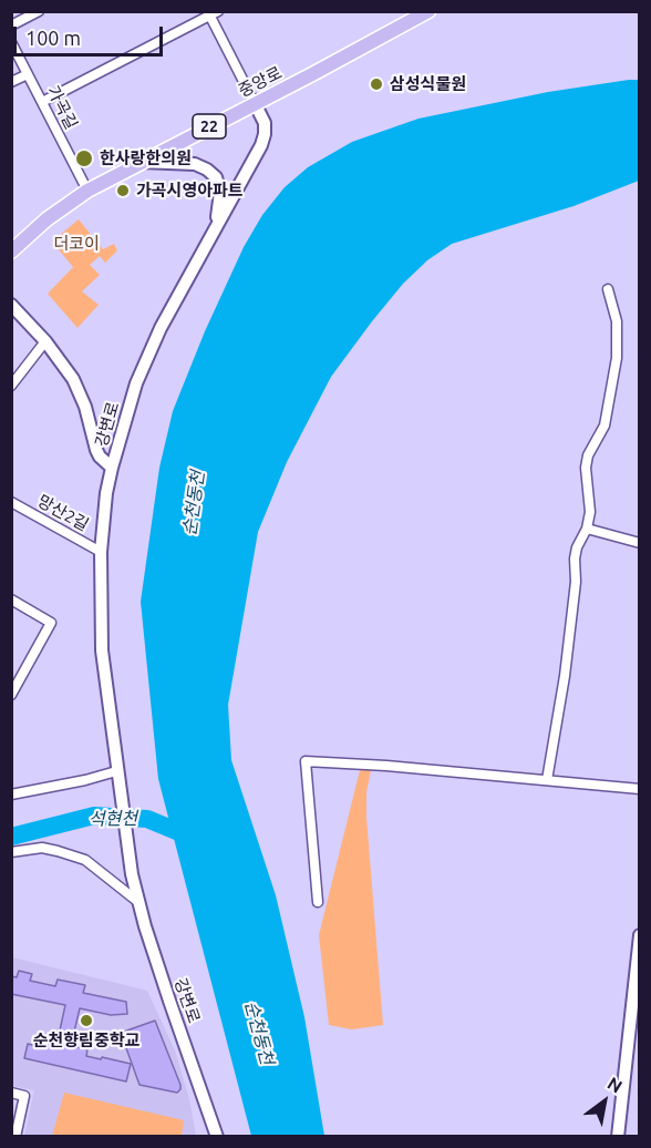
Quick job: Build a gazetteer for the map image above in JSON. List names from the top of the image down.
{
  "streets": {
    "main road": ["중앙로", "22", "강변로"],
    "street": ["가곡길", "망산2길"]
  },
  "crossings": [
    ["중앙로", "가곡길"],
    ["중앙로", "강변로"],
    ["강변로", "망산2길"]
  ],
  "water": ["순천동천", "석현천"],
  "parks": ["더코이"],
  "places": [
    "삼성식물원",
    "한사랑한의원",
    "가곡시영아파트",
    "순천향림중학교"
  ],
  "scale_bar": "100 m",
  "north": "top right"
}
